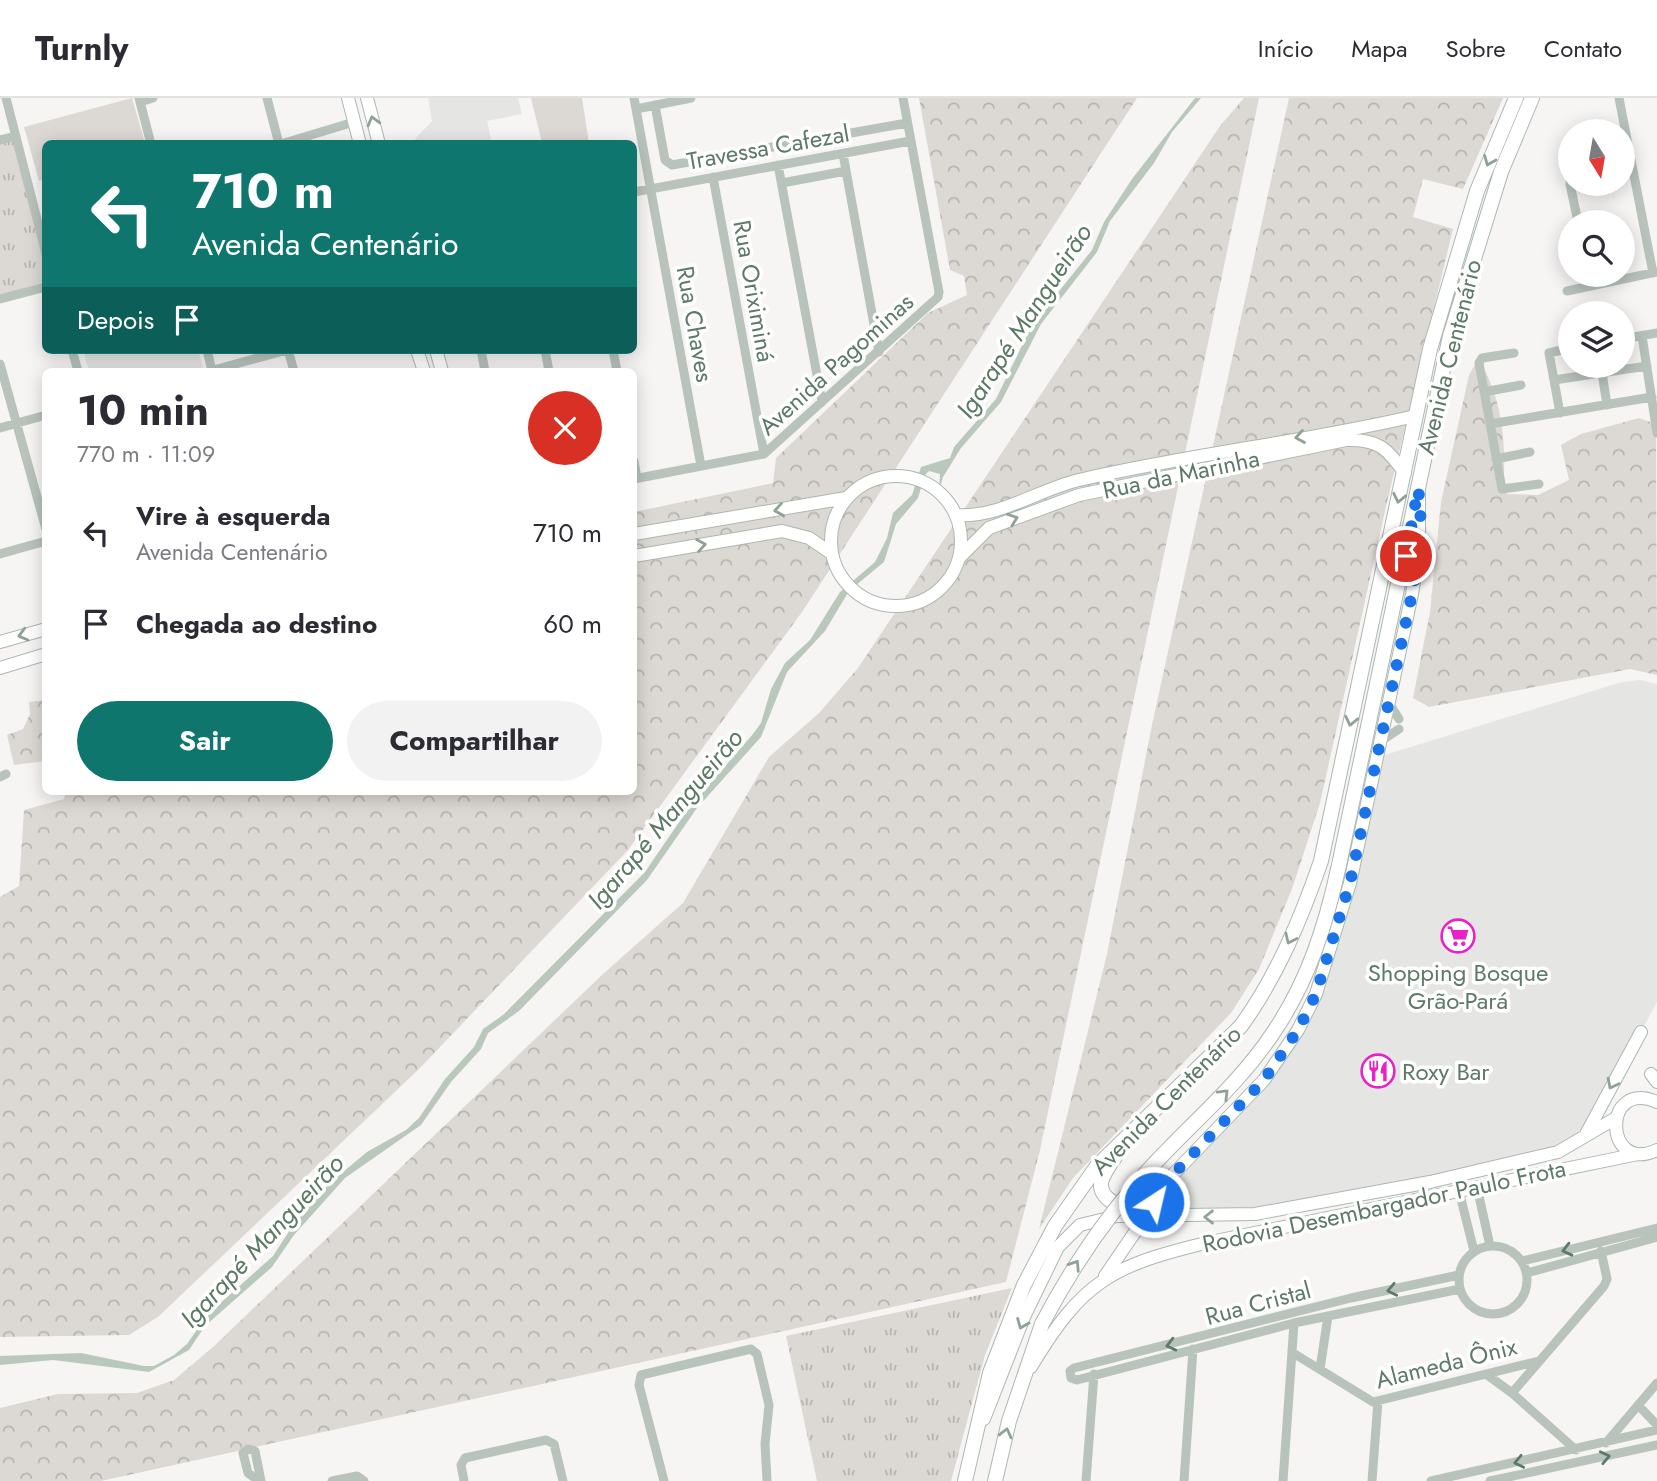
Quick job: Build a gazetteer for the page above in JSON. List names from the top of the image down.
{
  "streets": {
    "main road": ["Avenida Centenário", "Rua da Marinha", "Rodovia Desembargador Paulo Frota"],
    "street": [
      "Travessa Cafezal",
      "Rua Oriximiná",
      "Rua Chaves",
      "Avenida Pagominas",
      "Rua Cristal",
      "Alameda Ônix"
    ]
  },
  "crossings": [
    ["Travessa Cafezal", "Rua Oriximiná"],
    ["Travessa Cafezal", "Rua Chaves"],
    ["Travessa Cafezal", "Avenida Pagominas"],
    ["Rua Oriximiná", "Avenida Pagominas"],
    ["Avenida Centenário", "Rua da Marinha"],
    ["Avenida Centenário", "Rodovia Desembargador Paulo Frota"]
  ],
  "water": ["Igarapé Mangueirão"],
  "places": {
    "supermarket": ["Shopping Bosque Grão-Pará"],
    "restaurant": ["Roxy Bar"]
  },
  "north": "bottom",
  "page": {
    "header": "Turnly",
    "nav": [
      "Início",
      "Mapa",
      "Sobre",
      "Contato"
    ],
    "turn": ["710 m", "Avenida Centenário"],
    "then": "Depois",
    "heading": ["10 min", "770 m · 11:09"],
    "list": [
      {
        "name": "Vire à esquerda",
        "note": "Avenida Centenário",
        "value": "710 m"
      },
      {
        "name": "Chegada ao destino",
        "value": "60 m"
      }
    ],
    "buttons": ["Sair", "Compartilhar"]
  }
}
